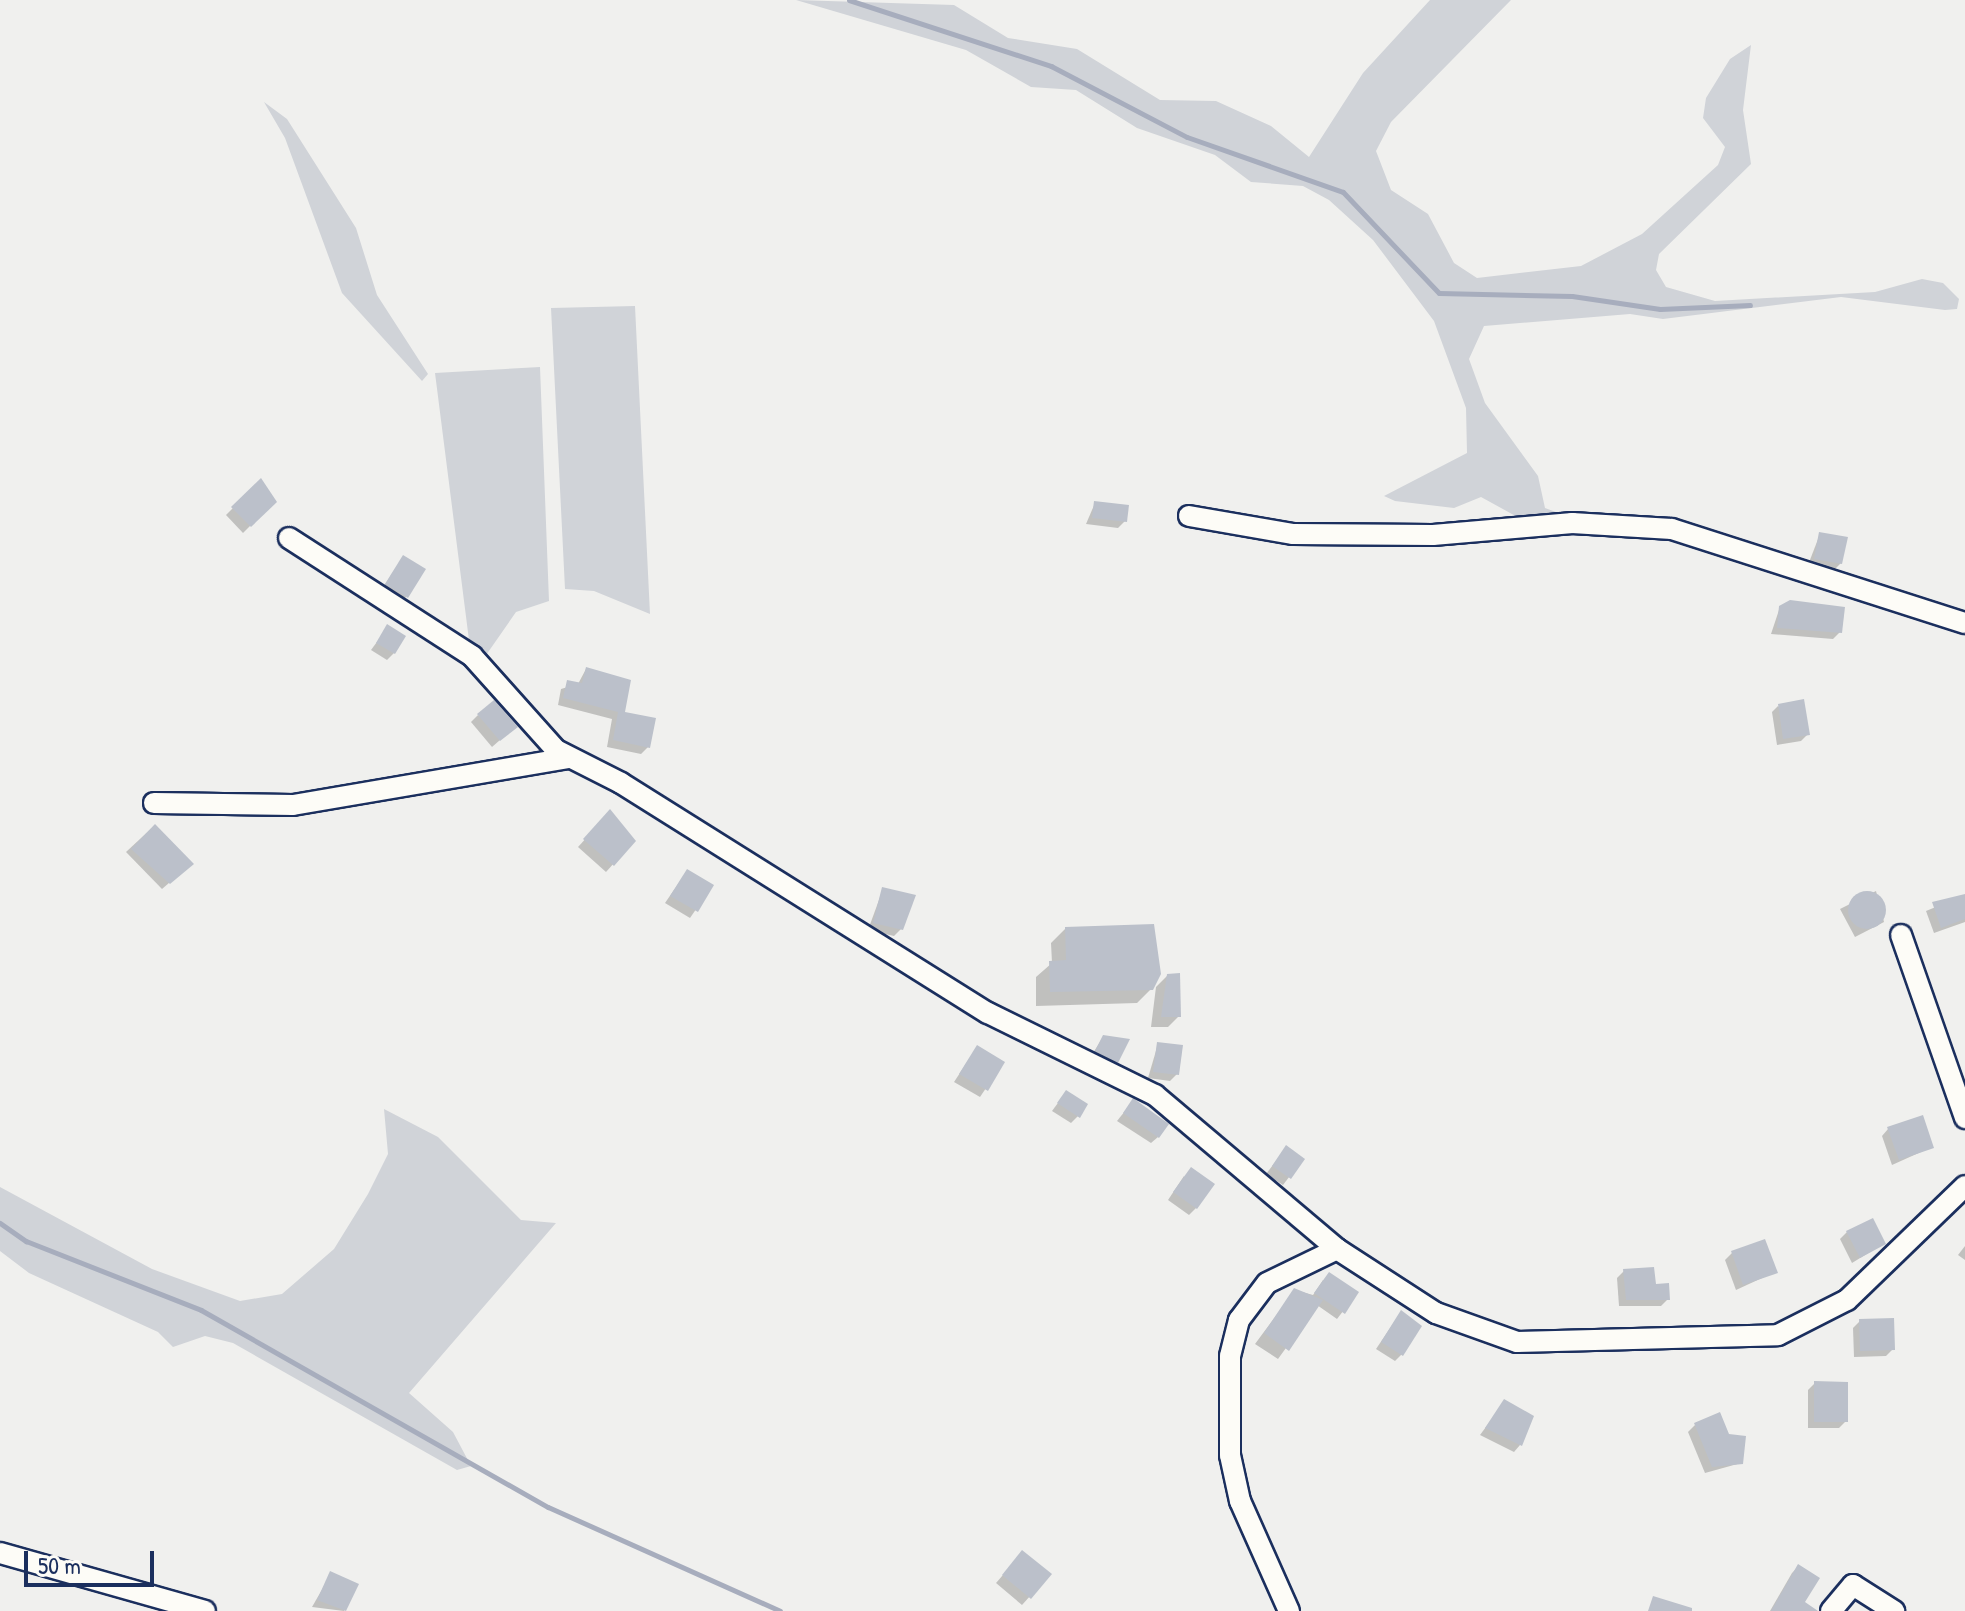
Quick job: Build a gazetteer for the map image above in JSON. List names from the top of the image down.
{
  "scale_bar": "50 m"
}
